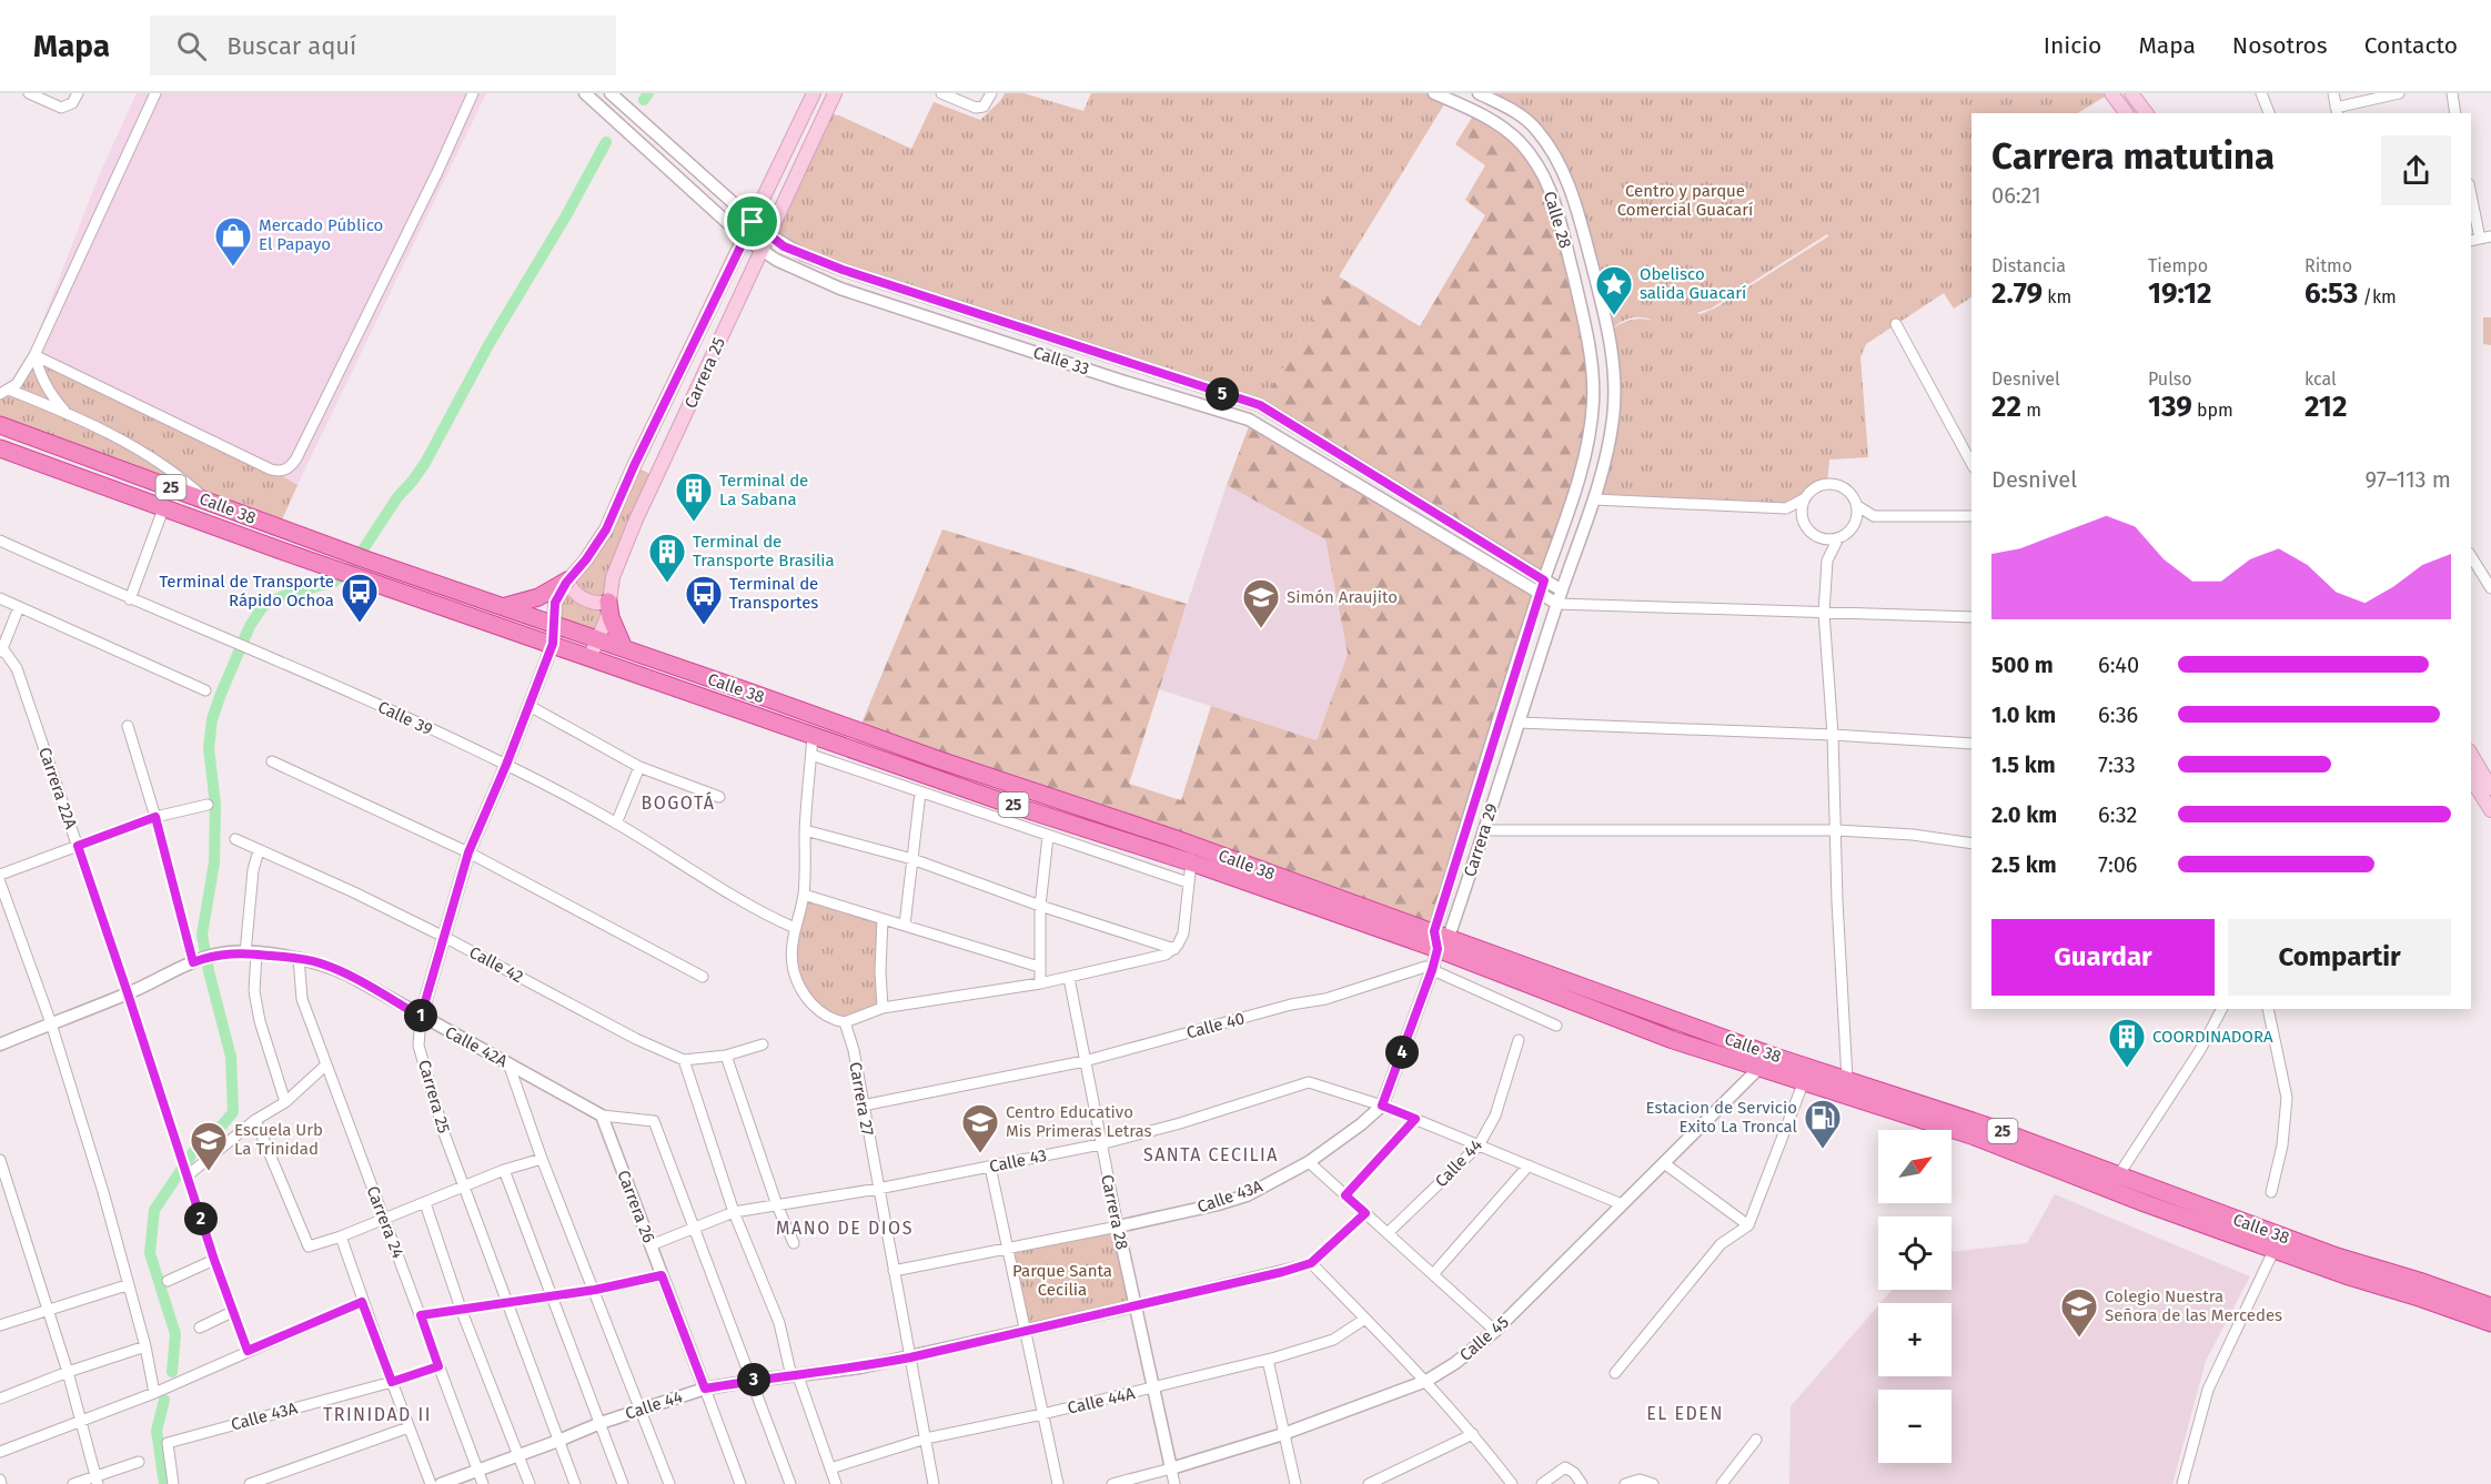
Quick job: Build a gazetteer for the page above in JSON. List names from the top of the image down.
{
  "streets": {
    "highway": ["25", "Calle 38"],
    "main road": ["Carrera 25"],
    "street": [
      "Calle 28",
      "Calle 33",
      "Calle 39",
      "Carrera 22A",
      "Carrera 29",
      "Calle 42",
      "Calle 40",
      "Calle 42A",
      "Carrera 27",
      "Calle 43",
      "Calle 44",
      "Calle 43A",
      "Carrera 26",
      "Carrera 28",
      "Carrera 24",
      "Calle 45",
      "Calle 44A"
    ]
  },
  "crossings": [
    ["Calle 28", "Carrera 29"],
    ["Calle 33", "Carrera 25"],
    ["Calle 33", "Carrera 29"],
    ["Carrera 25", "Calle 38"],
    ["Carrera 25", "Calle 39"],
    ["Carrera 25", "Calle 42"],
    ["Carrera 25", "Calle 42A"],
    ["Carrera 25", "Calle 44"],
    ["Calle 38", "Carrera 29"],
    ["Calle 38", "Calle 43A"],
    ["Calle 38", "Calle 45"],
    ["Carrera 22A", "Calle 42A"],
    ["Carrera 29", "Calle 43A"],
    ["Calle 40", "Carrera 27"],
    ["Calle 40", "Calle 43A"],
    ["Calle 40", "Carrera 28"],
    ["Calle 42A", "Calle 43"],
    ["Calle 42A", "Carrera 26"],
    ["Calle 42A", "Carrera 24"],
    ["Carrera 27", "Calle 43"],
    ["Carrera 27", "Calle 44"],
    ["Carrera 27", "Calle 43A"],
    ["Carrera 27", "Calle 44A"],
    ["Calle 43", "Calle 43A"],
    ["Calle 43", "Carrera 26"],
    ["Calle 43", "Carrera 28"],
    ["Calle 44", "Carrera 26"],
    ["Calle 44", "Carrera 28"],
    ["Calle 44", "Carrera 24"],
    ["Calle 43A", "Carrera 28"],
    ["Calle 43A", "Carrera 24"],
    ["Carrera 28", "Calle 45"],
    ["Carrera 28", "Calle 44A"]
  ],
  "districts": [
    "BOGOTÁ",
    "SANTA CECILIA",
    "MANO DE DIOS",
    "EL EDEN",
    "TRINIDAD II"
  ],
  "parks": ["Centro y parque Comercial Guacarí", "Parque Santa Cecilia"],
  "places": {
    "shop": ["Mercado Público El Papayo"],
    "place": ["Obelisco salida Guacarí"],
    "building": ["Terminal de La Sabana", "Terminal de Transporte Brasilia", "COORDINADORA"],
    "bus stop": ["Terminal de Transporte Rápido Ochoa", "Terminal de Transportes"],
    "school or university": [
      "Simón Araujito",
      "Centro Educativo Mis Primeras Letras",
      "Escuela Urb La Trinidad",
      "Colegio Nuestra Señora de las Mercedes"
    ],
    "fuel station": ["Estacion de Servicio Exito La Troncal"]
  },
  "north": "top right",
  "page": {
    "header": "Mapa",
    "search": "Buscar aquí",
    "nav": [
      "Inicio",
      "Mapa",
      "Nosotros",
      "Contacto"
    ],
    "heading": ["Carrera matutina", "06:21"],
    "stats": [
      ["Distancia", "2.79 km"],
      ["Tiempo", "19:12"],
      ["Ritmo", "6:53 /km"],
      ["Desnivel", "22 m"],
      ["Pulso", "139 bpm"],
      ["kcal", "212"]
    ],
    "pins": [
      "5",
      "1",
      "4",
      "2",
      "3"
    ],
    "chart": ["Desnivel", "97–113 m"],
    "list": [
      {
        "name": "500 m",
        "note": "6:40"
      },
      {
        "name": "1.0 km",
        "note": "6:36"
      },
      {
        "name": "1.5 km",
        "note": "7:33"
      },
      {
        "name": "2.0 km",
        "note": "6:32"
      },
      {
        "name": "2.5 km",
        "note": "7:06"
      }
    ],
    "buttons": ["Guardar", "Compartir"],
    "map_buttons": ["+", "−"]
  }
}
